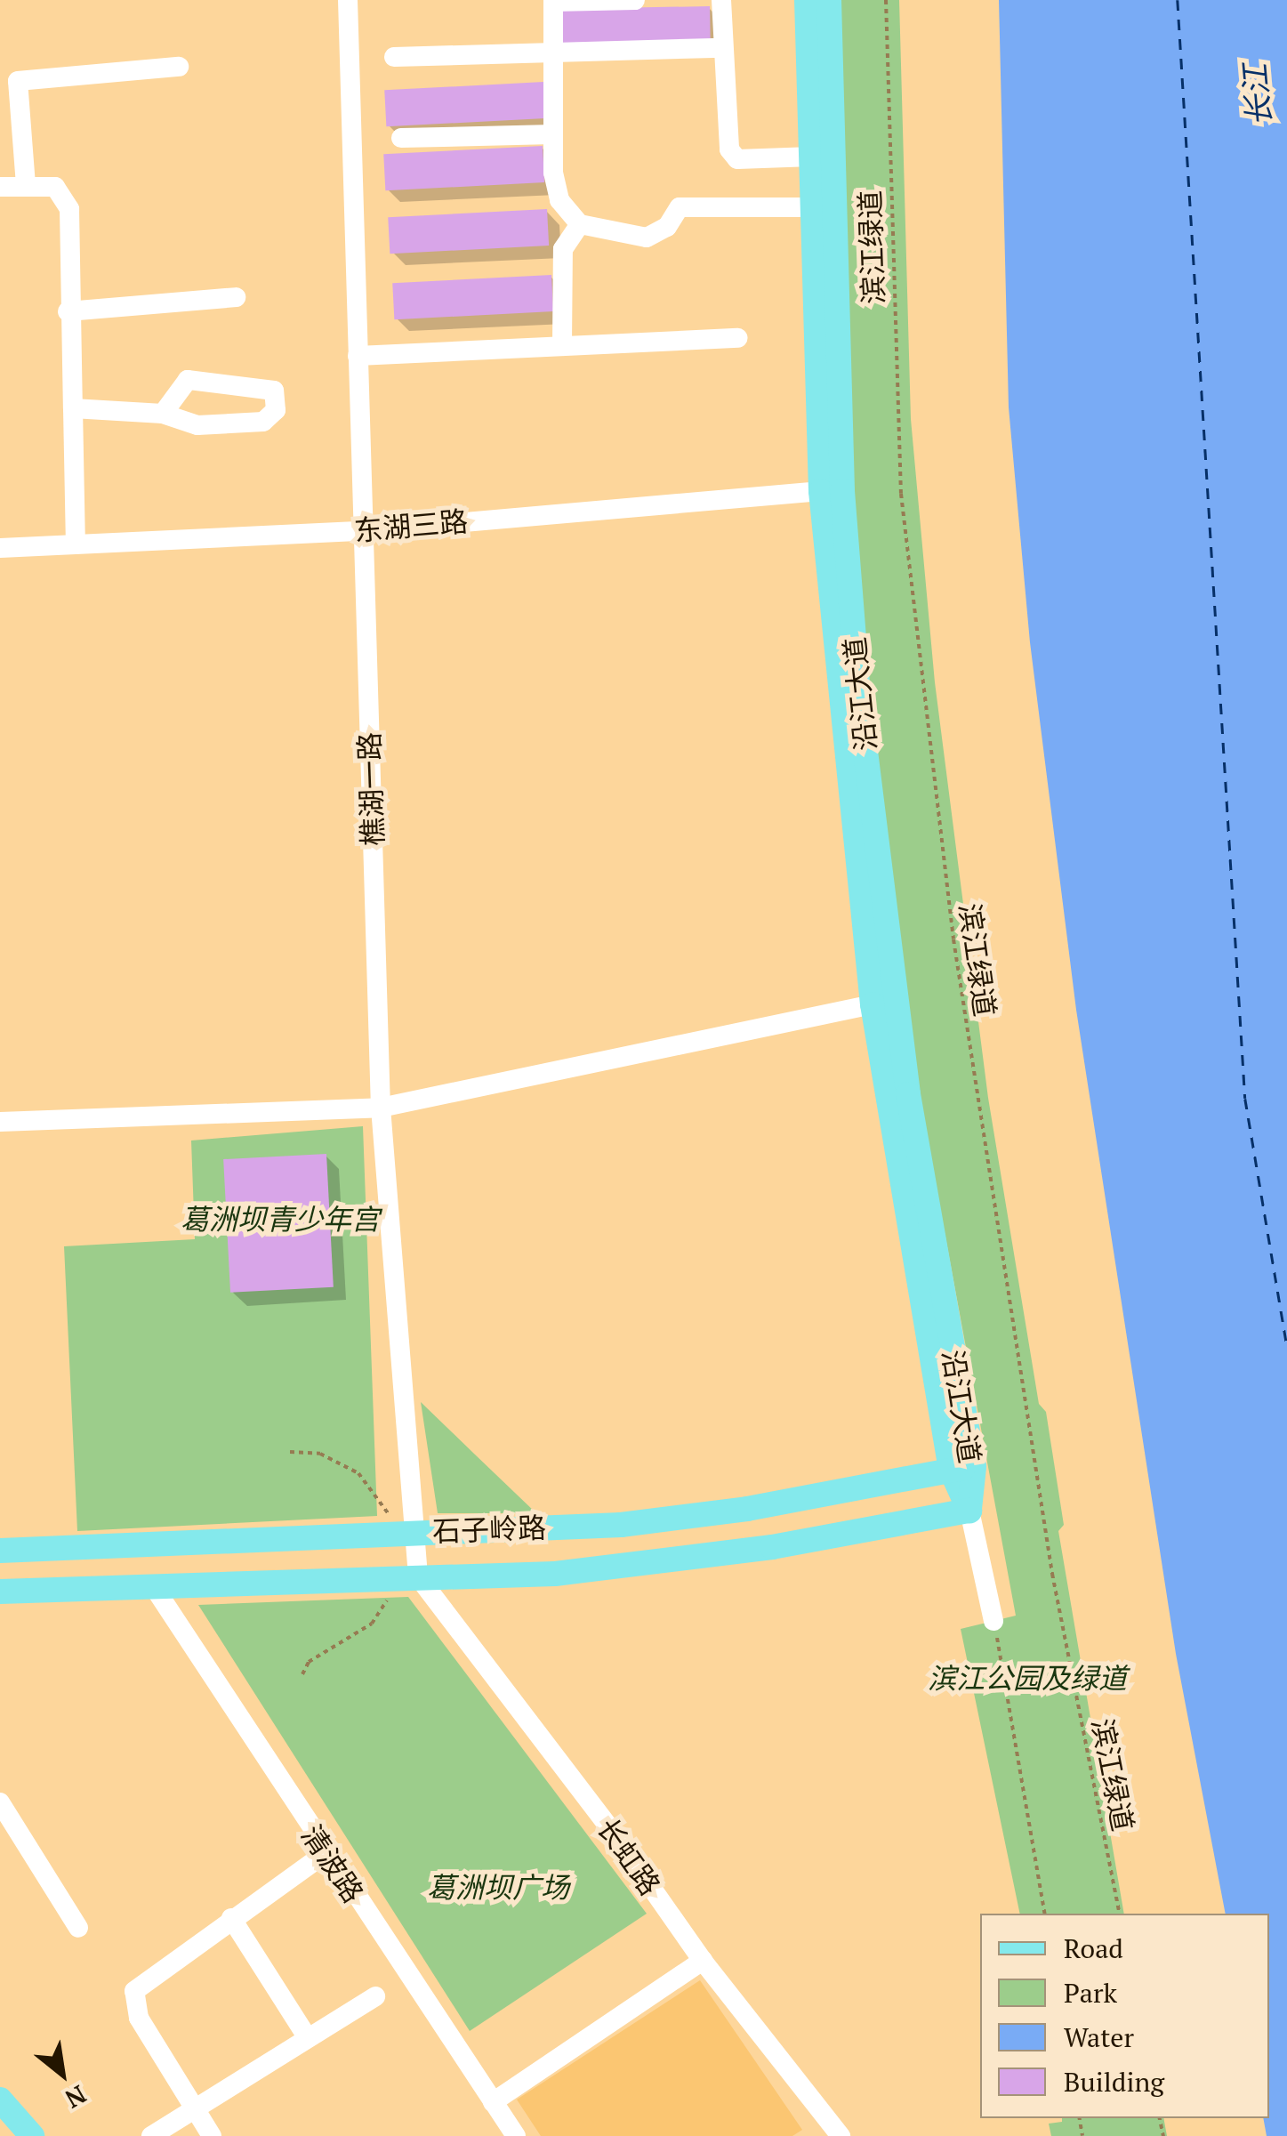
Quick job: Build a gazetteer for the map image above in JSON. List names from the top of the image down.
{
  "streets": {
    "main road": ["沿江大道", "石子岭路"],
    "street": [
      "东湖三路",
      "樵湖一路",
      "长虹路",
      "清波路"
    ],
    "path": ["滨江绿道"]
  },
  "crossings": [
    ["东湖三路", "沿江大道"],
    ["东湖三路", "樵湖一路"],
    ["沿江大道", "石子岭路"],
    ["樵湖一路", "石子岭路"],
    ["樵湖一路", "长虹路"],
    ["石子岭路", "长虹路"],
    ["石子岭路", "清波路"]
  ],
  "water": ["长江"],
  "parks": ["葛洲坝青少年宫", "滨江公园及绿道", "葛洲坝广场"],
  "legend": [
    "Road",
    "Park",
    "Water",
    "Building"
  ],
  "north": "bottom right"
}
